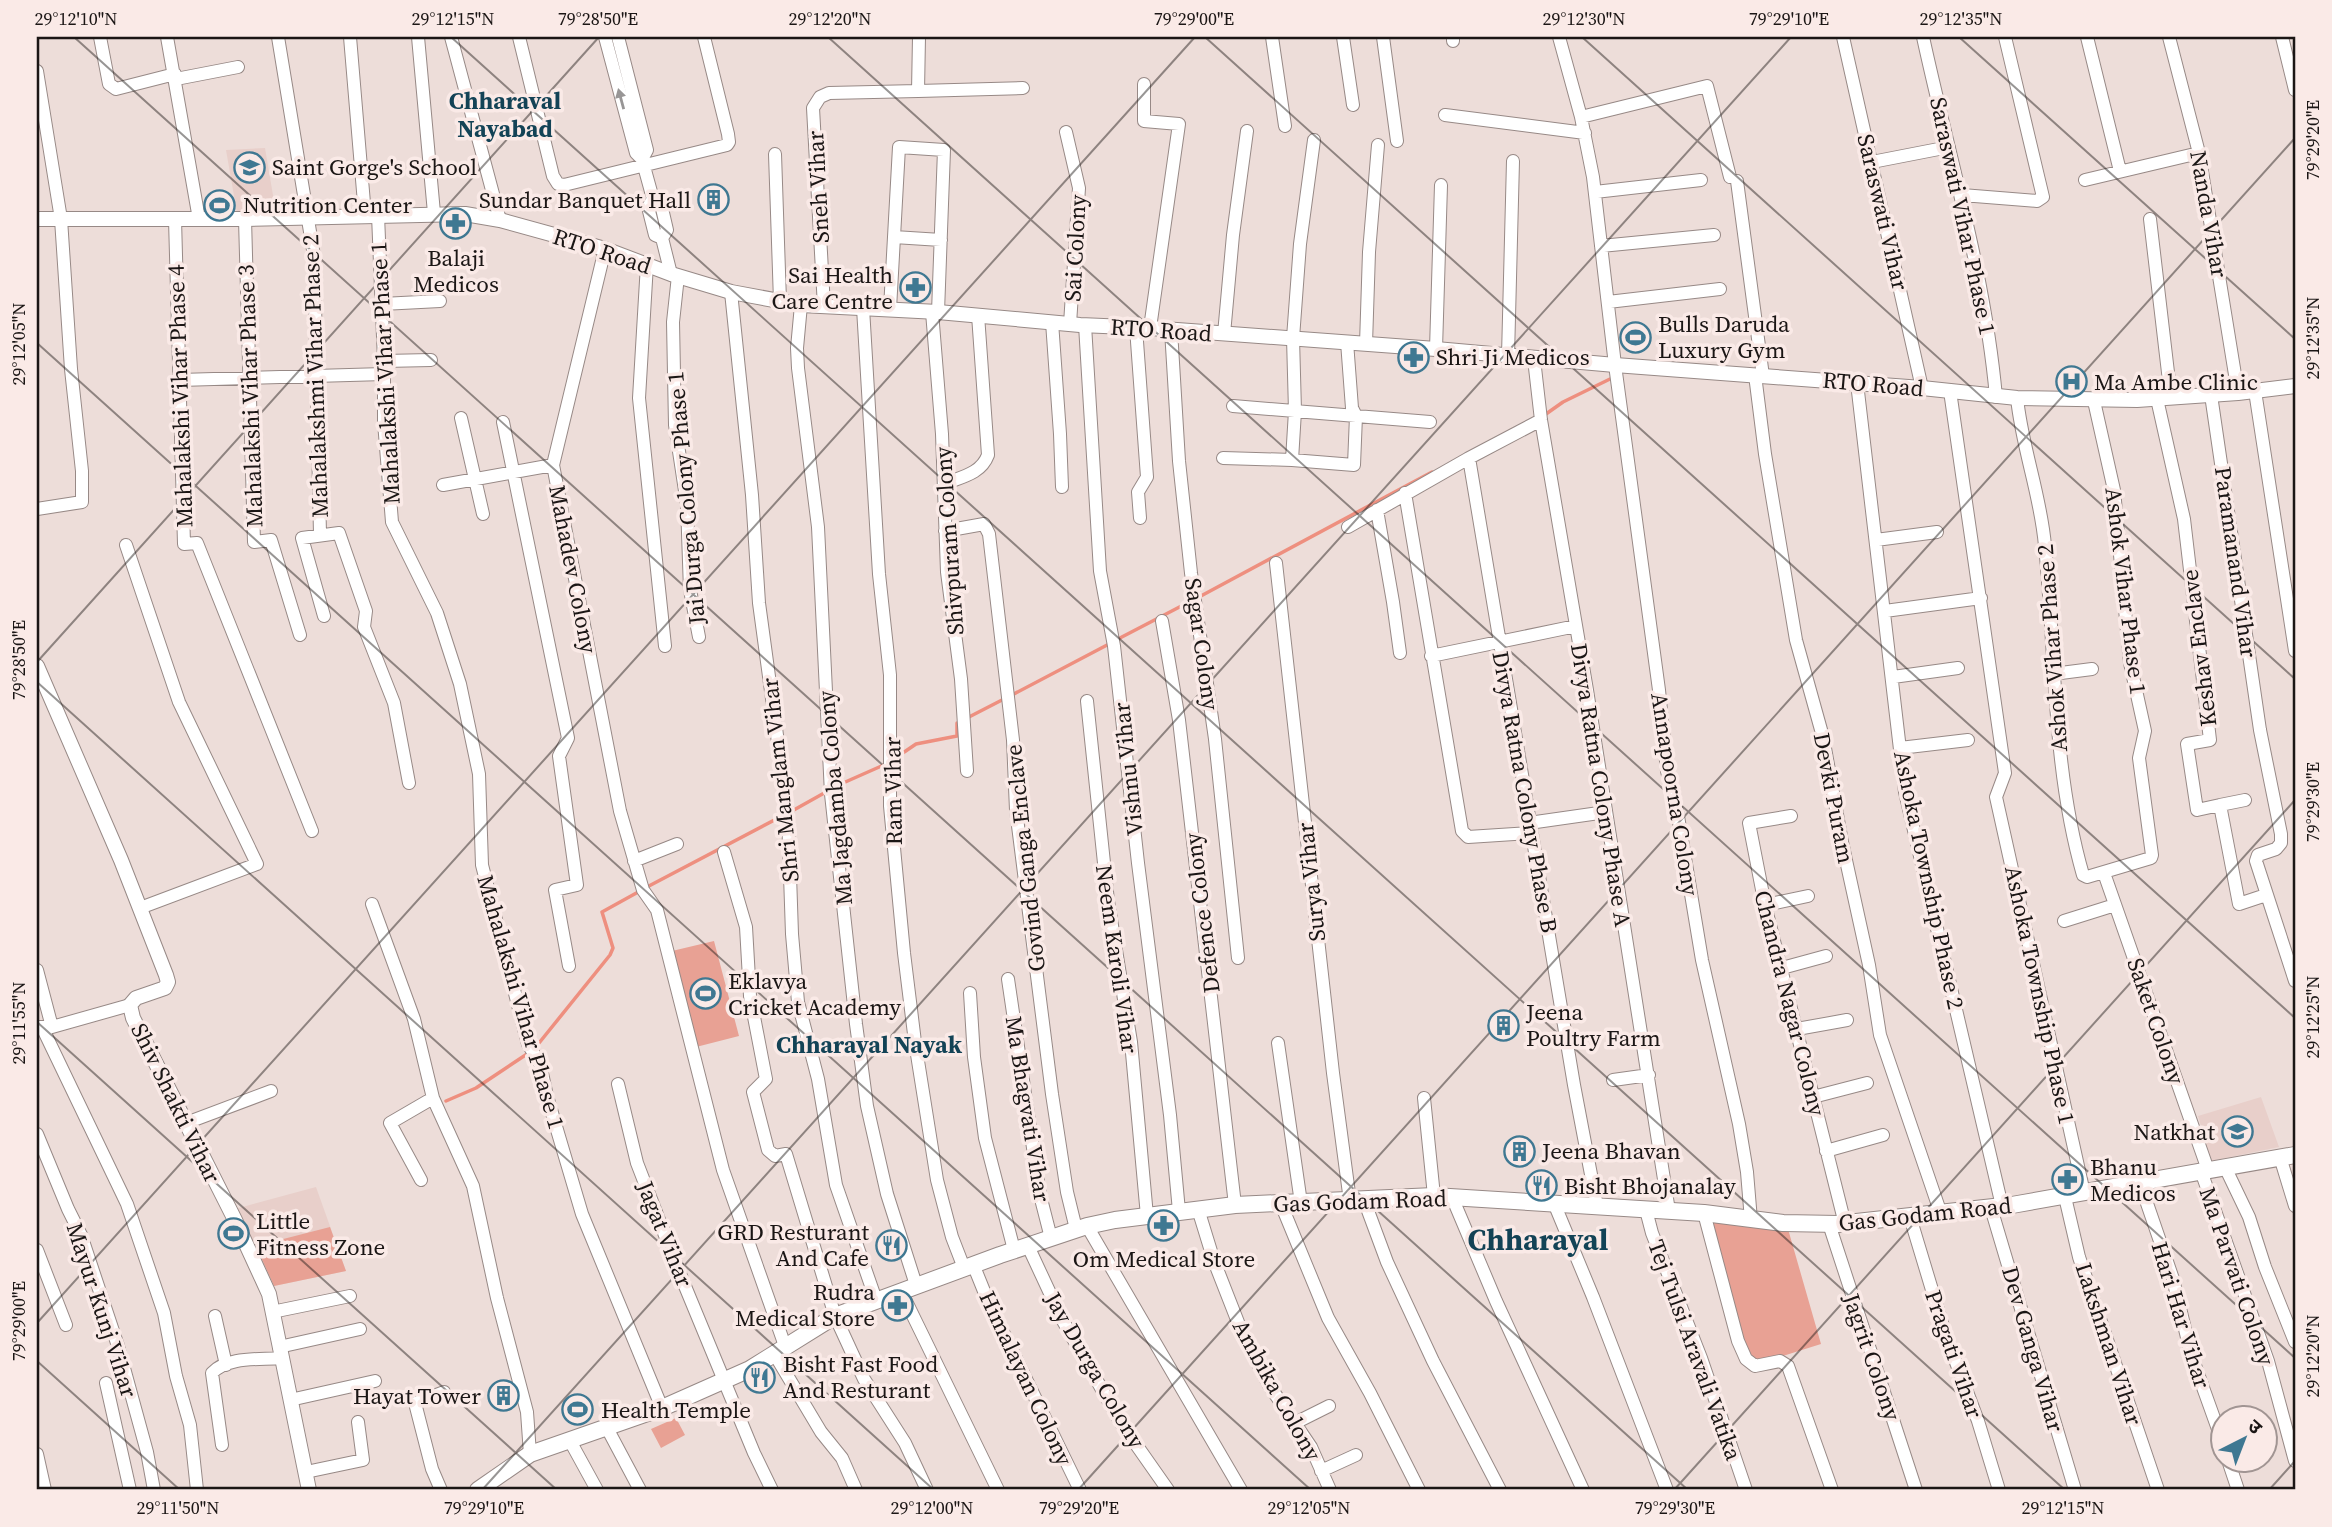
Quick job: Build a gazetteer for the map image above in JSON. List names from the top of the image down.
{
  "streets": {
    "main road": ["Gas Godam Road"],
    "street": [
      "Sneh Vihar",
      "Saraswati Vihar",
      "Nanda Vihar",
      "Saraswati Vihar Phase 1",
      "Sai Colony",
      "RTO Road",
      "Mahalakshi Vihar Phase 1",
      "Mahalakshmi Vihar Phase 2",
      "Mahalakshi Vihar Phase 4",
      "Mahalakshi Vihar Phase 3",
      "Jai Durga Colony Phase 1",
      "Shivpuram Colony",
      "Paramanand Vihar",
      "Mahadev Colony",
      "Ashok Vihar Phase 1",
      "Sagar Colony",
      "Ashok Vihar Phase 2",
      "Keshav Enclave",
      "Vishnu Vihar",
      "Shri Manglam Vihar",
      "Divya Ratna Colony Phase A",
      "Ram Vihar",
      "Divya Ratna Colony Phase B",
      "Annapoorna Colony",
      "Ma Jagdamba Colony",
      "Devki Puram",
      "Govind Ganga Enclave",
      "Ashoka Township Phase 2",
      "Surya Vihar",
      "Defence Colony",
      "Neem Karoli Vihar",
      "Ashoka Township Phase 1",
      "Chandra Nagar Colony",
      "Saket Colony",
      "Shiv Shakti Vihar",
      "Ma Bhagvati Vihar",
      "Jagat Vihar",
      "Ma Parvati Colony",
      "Mayur Kunj Vihar",
      "Hari Har Vihar",
      "Lakshman Vihar",
      "Dev Ganga Vihar",
      "Tej Tulsi Aravali Vatika",
      "Pragati Vihar",
      "Jagrit Colony",
      "Jay Durga Colony",
      "Himalayan Colony",
      "Ambika Colony"
    ]
  },
  "crossings": [
    ["Sneh Vihar", "RTO Road"],
    ["Saraswati Vihar", "RTO Road"],
    ["Nanda Vihar", "RTO Road"],
    ["Saraswati Vihar Phase 1", "RTO Road"],
    ["Sai Colony", "RTO Road"],
    ["Sai Colony", "Vishnu Vihar"],
    ["RTO Road", "Mahalakshi Vihar Phase 1"],
    ["RTO Road", "Mahalakshmi Vihar Phase 2"],
    ["RTO Road", "Mahalakshi Vihar Phase 4"],
    ["RTO Road", "Mahalakshi Vihar Phase 3"],
    ["RTO Road", "Jai Durga Colony Phase 1"],
    ["RTO Road", "Shivpuram Colony"],
    ["RTO Road", "Paramanand Vihar"],
    ["RTO Road", "Mahadev Colony"],
    ["RTO Road", "Ashok Vihar Phase 1"],
    ["RTO Road", "Sagar Colony"],
    ["RTO Road", "Ashok Vihar Phase 2"],
    ["RTO Road", "Keshav Enclave"],
    ["RTO Road", "Vishnu Vihar"],
    ["RTO Road", "Shri Manglam Vihar"],
    ["RTO Road", "Divya Ratna Colony Phase A"],
    ["RTO Road", "Ram Vihar"],
    ["RTO Road", "Annapoorna Colony"],
    ["RTO Road", "Ma Jagdamba Colony"],
    ["RTO Road", "Devki Puram"],
    ["RTO Road", "Ashoka Township Phase 2"],
    ["Mahalakshi Vihar Phase 1", "Gas Godam Road"],
    ["Shivpuram Colony", "Govind Ganga Enclave"],
    ["Mahadev Colony", "Gas Godam Road"],
    ["Ashok Vihar Phase 1", "Ashok Vihar Phase 2"],
    ["Ashok Vihar Phase 1", "Saket Colony"],
    ["Ashok Vihar Phase 2", "Saket Colony"],
    ["Vishnu Vihar", "Gas Godam Road"],
    ["Shri Manglam Vihar", "Gas Godam Road"],
    ["Divya Ratna Colony Phase A", "Gas Godam Road"],
    ["Ram Vihar", "Gas Godam Road"],
    ["Ram Vihar", "Himalayan Colony"],
    ["Divya Ratna Colony Phase B", "Gas Godam Road"],
    ["Annapoorna Colony", "Gas Godam Road"],
    ["Ma Jagdamba Colony", "Gas Godam Road"],
    ["Devki Puram", "Gas Godam Road"],
    ["Govind Ganga Enclave", "Gas Godam Road"],
    ["Ashoka Township Phase 2", "Gas Godam Road"],
    ["Ashoka Township Phase 2", "Dev Ganga Vihar"],
    ["Surya Vihar", "Gas Godam Road"],
    ["Defence Colony", "Gas Godam Road"],
    ["Neem Karoli Vihar", "Gas Godam Road"],
    ["Ashoka Township Phase 1", "Gas Godam Road"],
    ["Chandra Nagar Colony", "Gas Godam Road"],
    ["Chandra Nagar Colony", "Jagrit Colony"],
    ["Saket Colony", "Gas Godam Road"],
    ["Saket Colony", "Ma Parvati Colony"],
    ["Ma Bhagvati Vihar", "Gas Godam Road"],
    ["Gas Godam Road", "Jagat Vihar"],
    ["Gas Godam Road", "Ma Parvati Colony"],
    ["Gas Godam Road", "Hari Har Vihar"],
    ["Gas Godam Road", "Lakshman Vihar"],
    ["Gas Godam Road", "Dev Ganga Vihar"],
    ["Gas Godam Road", "Tej Tulsi Aravali Vatika"],
    ["Gas Godam Road", "Pragati Vihar"],
    ["Gas Godam Road", "Jagrit Colony"],
    ["Gas Godam Road", "Jay Durga Colony"],
    ["Gas Godam Road", "Himalayan Colony"],
    ["Gas Godam Road", "Ambika Colony"]
  ],
  "districts": ["Chharaval Nayabad", "Chharayal Nayak", "Chharayal"],
  "places": {
    "school or university": ["Saint Gorge's School", "Natkhat"],
    "building": [
      "Sundar Banquet Hall",
      "Jeena Poultry Farm",
      "Jeena Bhavan",
      "Hayat Tower"
    ],
    "sports": [
      "Nutrition Center",
      "Bulls Daruda Luxury Gym",
      "Eklavya Cricket Academy",
      "Little Fitness Zone",
      "Health Temple"
    ],
    "pharmacy": [
      "Balaji Medicos",
      "Sai Health Care Centre",
      "Shri Ji Medicos",
      "Bhanu Medicos",
      "Om Medical Store",
      "Rudra Medical Store"
    ],
    "hospital": ["Ma Ambe Clinic"],
    "restaurant": ["Bisht Bhojanalay", "GRD Resturant And Cafe", "Bisht Fast Food And Resturant"]
  },
  "north": "top right",
  "coordinates": [
    "29°12'10\"N",
    "29°12'15\"N",
    "79°28'50\"E",
    "29°12'20\"N",
    "79°29'00\"E",
    "29°12'30\"N",
    "79°29'10\"E",
    "29°12'35\"N",
    "79°29'20\"E",
    "29°12'05\"N",
    "79°29'30\"E",
    "29°12'25\"N",
    "29°11'55\"N",
    "29°11'50\"N",
    "29°12'00\"N"
  ]
}
